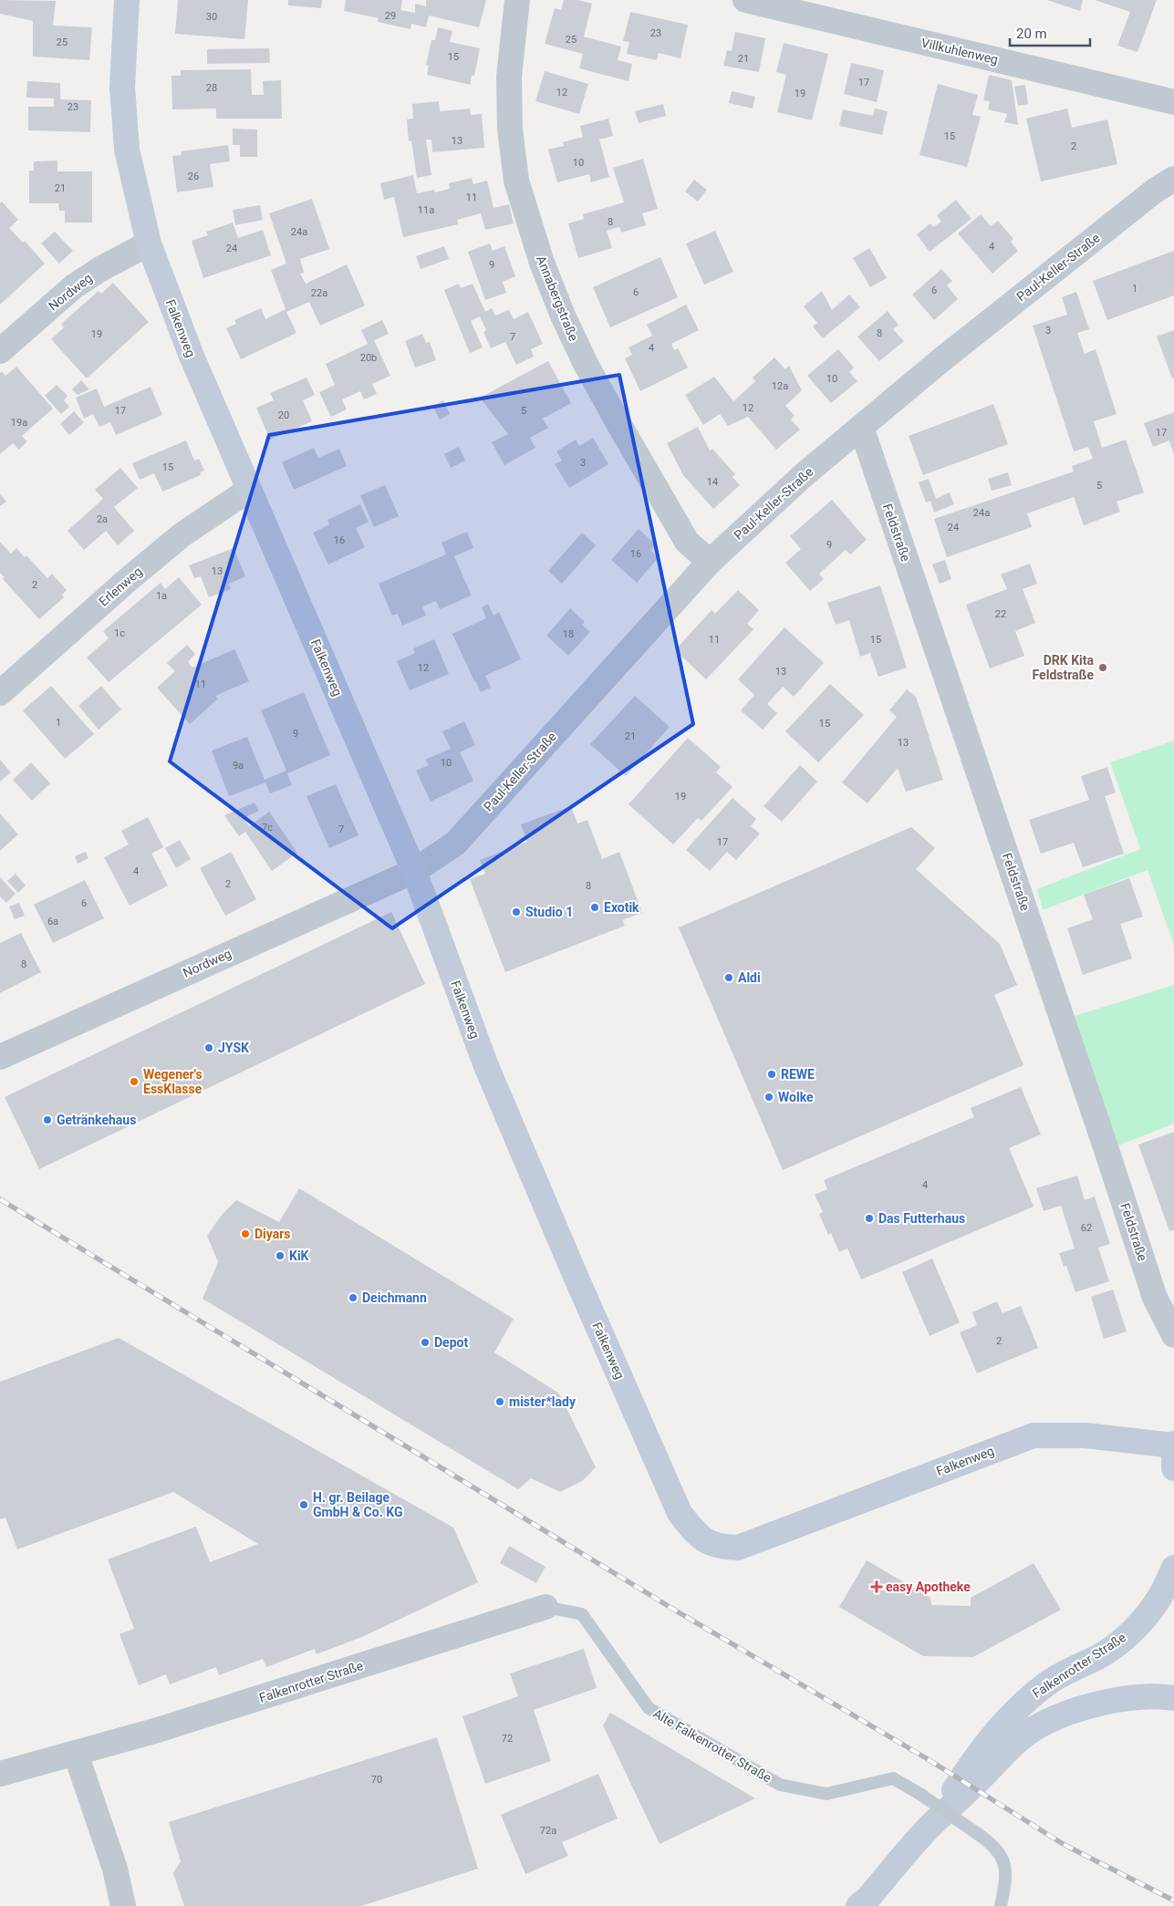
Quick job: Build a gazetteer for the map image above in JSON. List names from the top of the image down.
{
  "streets": {
    "main road": ["Falkenweg", "Falkenrotter Straße"],
    "street": [
      "Villkuhlenweg",
      "Paul-Keller-Straße",
      "Nordweg",
      "Annabergstraße",
      "Feldstraße",
      "Erlenweg"
    ],
    "lane": ["Alte Falkenrotter Straße"]
  },
  "crossings": [
    ["Paul-Keller-Straße", "Nordweg"],
    ["Paul-Keller-Straße", "Annabergstraße"],
    ["Paul-Keller-Straße", "Falkenweg"],
    ["Paul-Keller-Straße", "Feldstraße"],
    ["Nordweg", "Falkenweg"],
    ["Falkenweg", "Erlenweg"],
    ["Falkenrotter Straße", "Alte Falkenrotter Straße"]
  ],
  "places": {
    "other": [
      "DRK Kita Feldstraße",
      "Exotik",
      "Studio 1",
      "Aldi",
      "JYSK",
      "REWE",
      "Wegener's EssKlasse",
      "Wolke",
      "Getränkehaus",
      "Das Futterhaus",
      "Diyars",
      "KiK",
      "Deichmann",
      "Depot",
      "mister*lady",
      "H. gr. Beilage GmbH & Co. KG"
    ],
    "health": ["easy Apotheke"]
  },
  "house_numbers": [
    "29",
    "30",
    "23",
    "25",
    "25",
    "15",
    "21",
    "17",
    "28",
    "12",
    "19",
    "23",
    "15",
    "13",
    "2",
    "10",
    "26",
    "21",
    "11",
    "11a",
    "8",
    "24a",
    "4",
    "24",
    "9",
    "1",
    "6",
    "6",
    "22a",
    "3",
    "8",
    "19",
    "7",
    "4",
    "20b",
    "10",
    "12a",
    "12",
    "17",
    "5",
    "20",
    "19a",
    "17",
    "3",
    "15",
    "14",
    "5",
    "24a",
    "2a",
    "24",
    "16",
    "9",
    "16",
    "13",
    "2",
    "1a",
    "22",
    "1c",
    "18",
    "11",
    "15",
    "12",
    "13",
    "11",
    "1",
    "15",
    "9",
    "21",
    "13",
    "10",
    "9a",
    "19",
    "7c",
    "7",
    "17",
    "4",
    "2",
    "8",
    "6",
    "6a",
    "8",
    "4",
    "62",
    "2",
    "72",
    "70",
    "72a"
  ],
  "scale_bar": "20 m"
}
